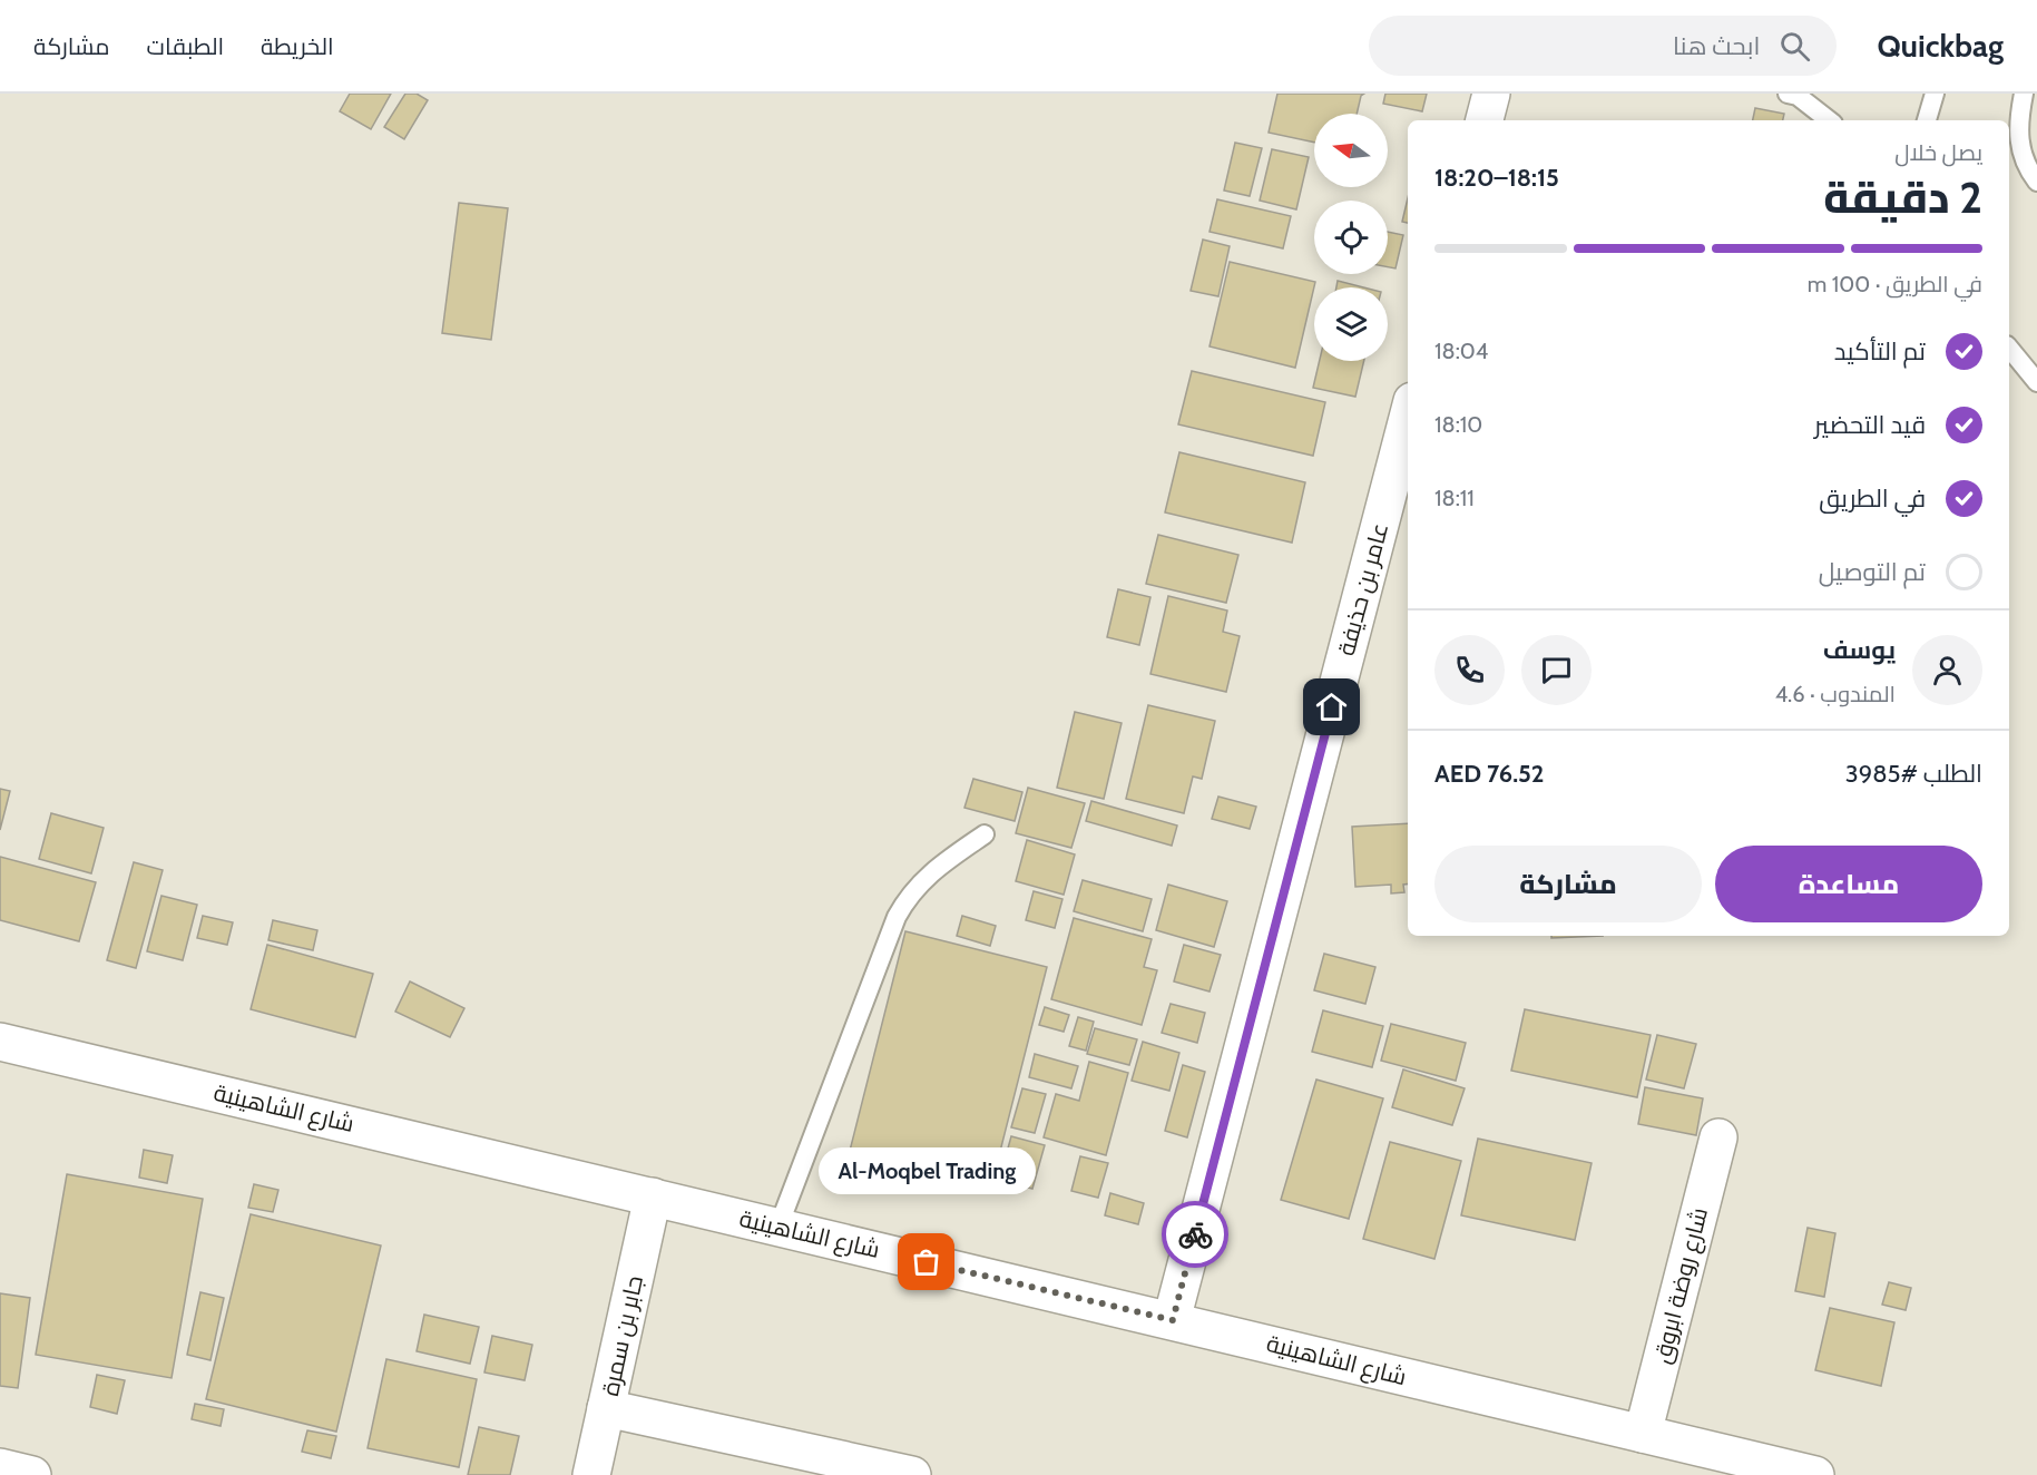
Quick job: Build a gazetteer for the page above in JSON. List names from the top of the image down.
{
  "streets": {
    "street": [
      "عامر بن حذيفة",
      "شارع الشاهينية",
      "شارع روضة ابروق",
      "جابر بن سمرة"
    ]
  },
  "crossings": [
    ["عامر بن حذيفة", "شارع الشاهينية"],
    ["شارع الشاهينية", "شارع روضة ابروق"],
    ["شارع الشاهينية", "جابر بن سمرة"]
  ],
  "places": ["Al-Moqbel Trading"],
  "north": "left",
  "page": {
    "header": "Quickbag",
    "search": "ابحث هنا",
    "nav": ["الخريطة", "الطبقات", "مشاركة"],
    "heading": ["2 دقيقة", "يصل خلال", "18:15–18:20"],
    "panel": [
      "يوسف",
      "المندوب · 4.6",
      "الطلب #3985",
      "AED 76.52"
    ],
    "bar": "في الطريق · 100 m",
    "list": [
      ["تم التأكيد", "18:04"],
      ["قيد التحضير", "18:10"],
      ["في الطريق", "18:11"],
      "تم التوصيل"
    ],
    "buttons": ["مساعدة", "مشاركة"],
    "bubble": "Al-Moqbel Trading"
  }
}
